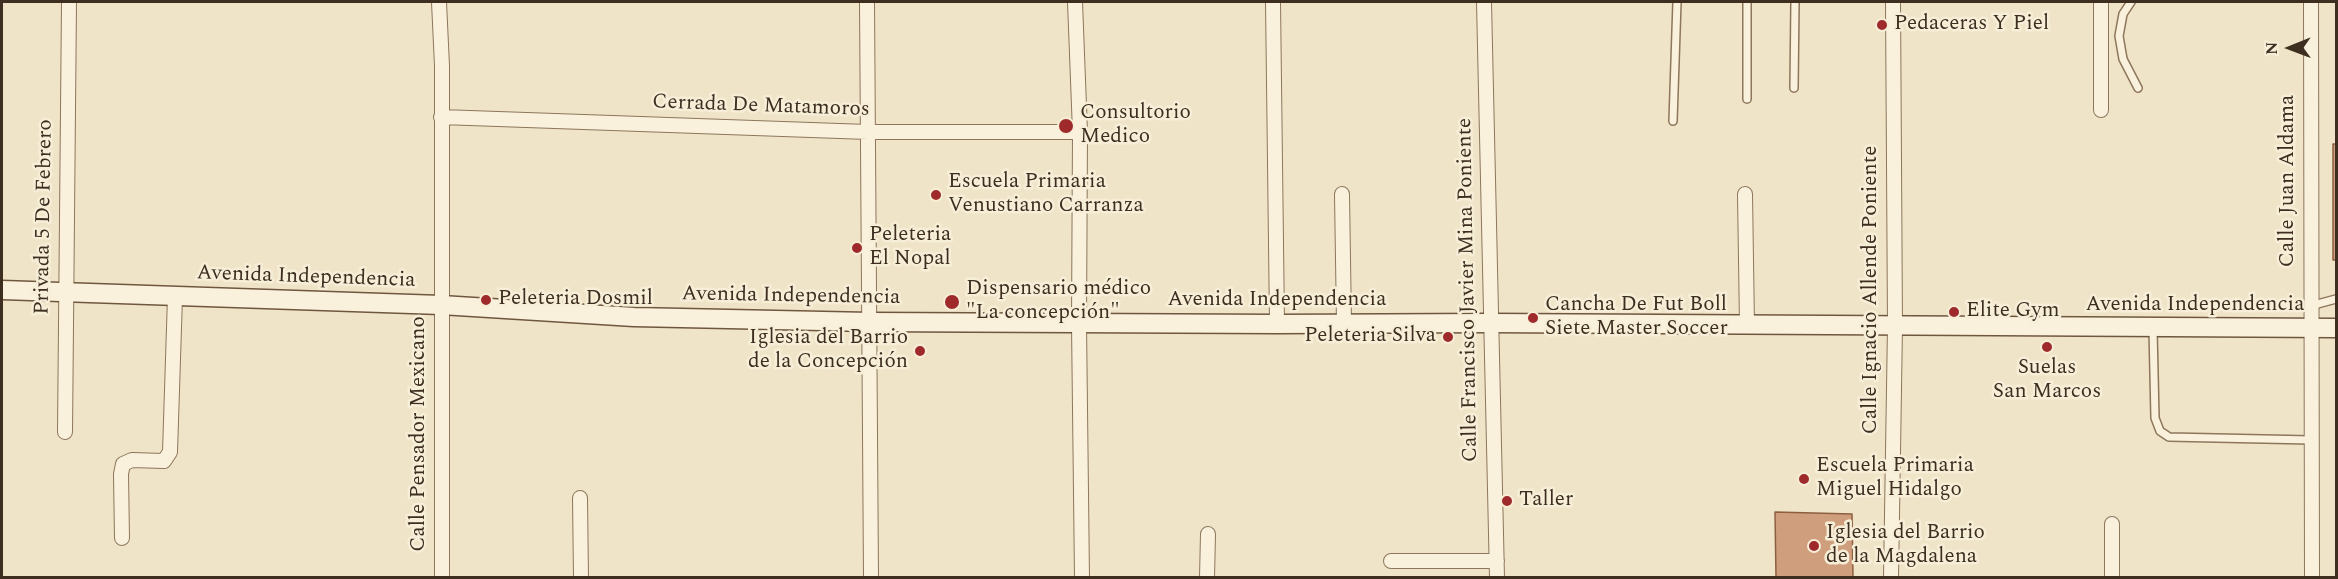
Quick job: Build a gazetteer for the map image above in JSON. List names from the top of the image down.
{
  "streets": {
    "main road": ["Avenida Independencia"],
    "street": [
      "Cerrada De Matamoros",
      "Calle Juan Aldama",
      "Privada 5 De Febrero",
      "Calle Francisco Javier Mina Poniente",
      "Calle Ignacio Allende Poniente",
      "Calle Pensador Mexicano"
    ]
  },
  "crossings": [
    ["Cerrada De Matamoros", "Calle Pensador Mexicano"],
    ["Calle Juan Aldama", "Avenida Independencia"],
    ["Privada 5 De Febrero", "Avenida Independencia"],
    ["Avenida Independencia", "Calle Francisco Javier Mina Poniente"],
    ["Avenida Independencia", "Calle Ignacio Allende Poniente"],
    ["Avenida Independencia", "Calle Pensador Mexicano"]
  ],
  "places": [
    "Pedaceras Y Piel",
    "Consultorio Medico",
    "Escuela Primaria Venustiano Carranza",
    "Peleteria El Nopal",
    "Peleteria Dosmil",
    "Dispensario médico \"La concepción\"",
    "Elite Gym",
    "Cancha De Fut Boll Siete Master Soccer",
    "Peleteria Silva",
    "Suelas San Marcos",
    "Iglesia del Barrio de la Concepción",
    "Escuela Primaria Miguel Hidalgo",
    "Taller",
    "Iglesia del Barrio de la Magdalena"
  ],
  "north": "left"
}
